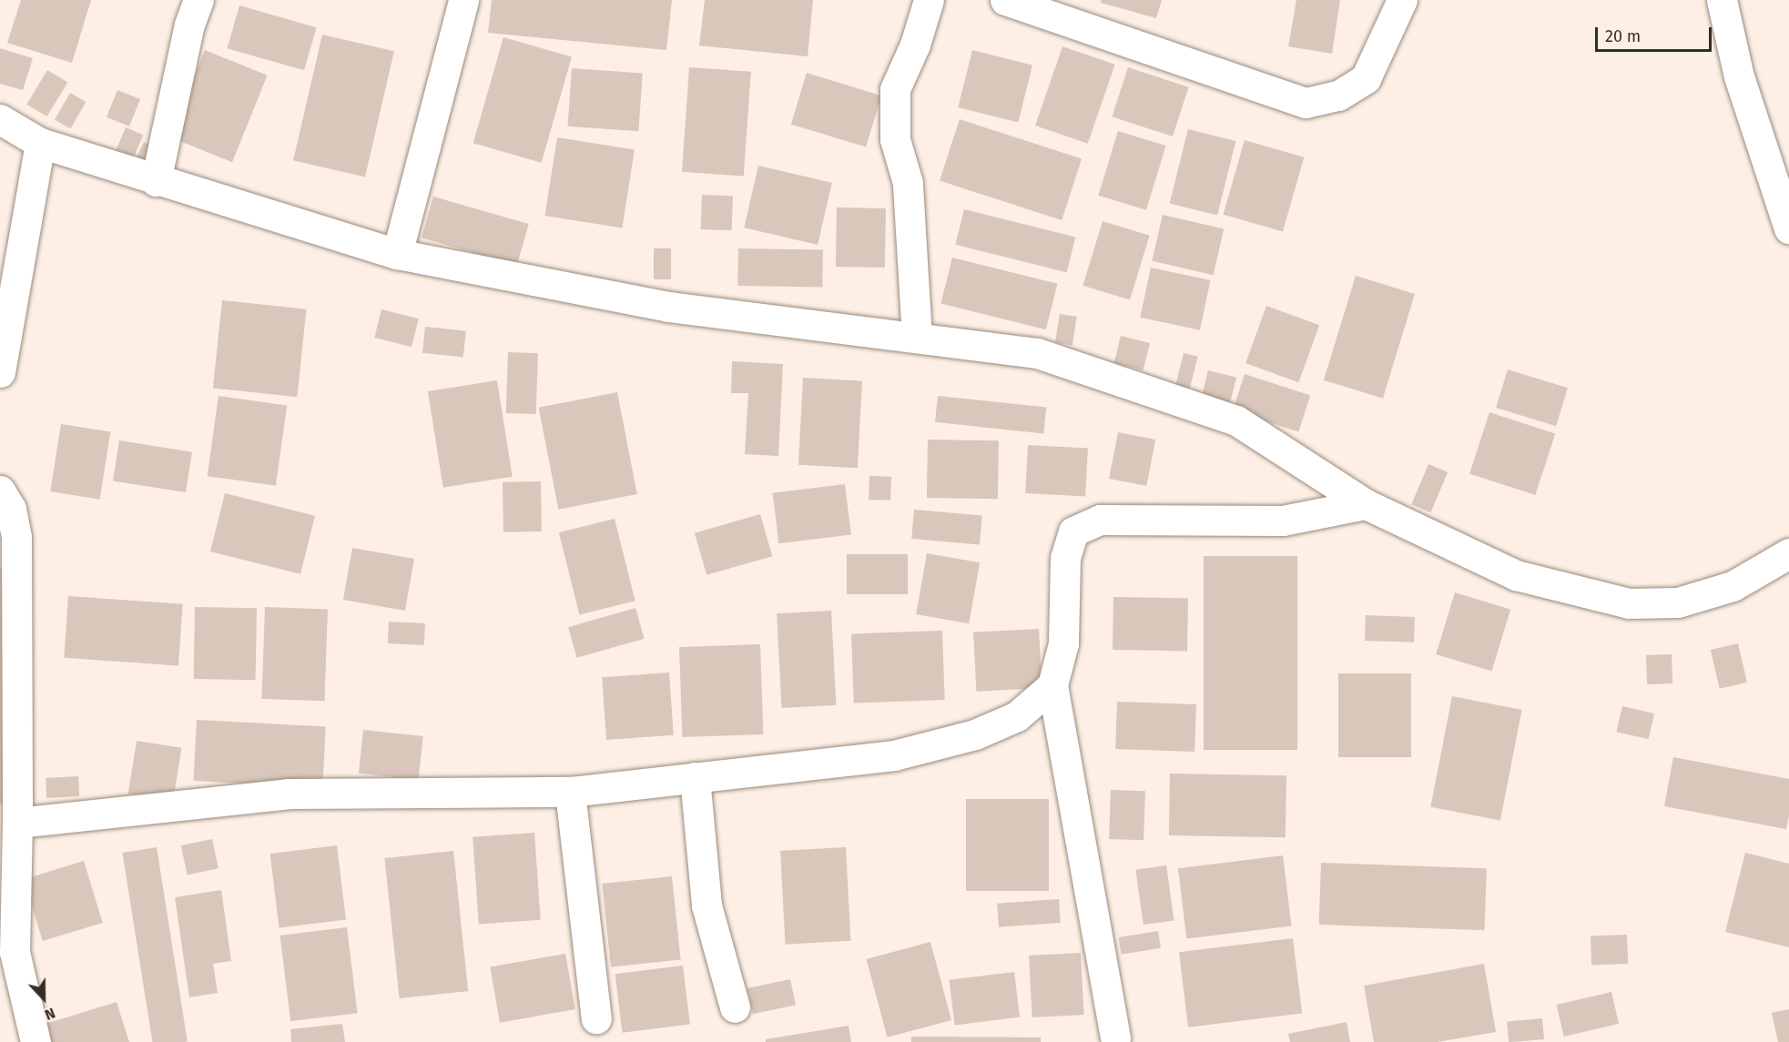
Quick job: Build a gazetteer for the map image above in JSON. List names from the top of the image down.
{
  "scale_bar": "20 m",
  "north": "bottom"
}
